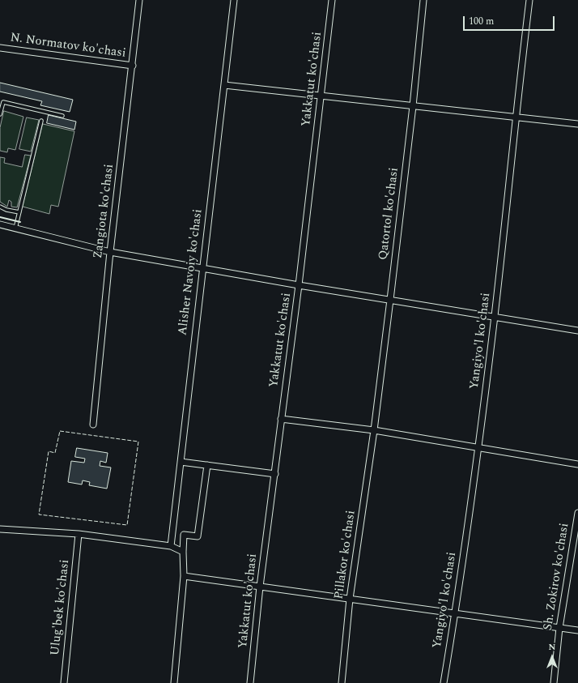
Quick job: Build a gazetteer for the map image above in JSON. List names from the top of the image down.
{
  "streets": {
    "street": [
      "N. Normatov ko'chasi",
      "Yakkatut ko'chasi",
      "Zangiota ko'chasi",
      "Qatortol ko'chasi",
      "Alisher Navoiy ko'chasi",
      "Yangiyo'l ko'chasi",
      "Pillakor ko'chasi",
      "Sh. Zokirov ko'chasi",
      "Ulug'bek ko'chasi"
    ]
  },
  "crossings": [
    ["N. Normatov ko'chasi", "Zangiota ko'chasi"],
    ["Qatortol ko'chasi", "Pillakor ko'chasi"]
  ],
  "scale_bar": "100 m",
  "north": "top"
}
